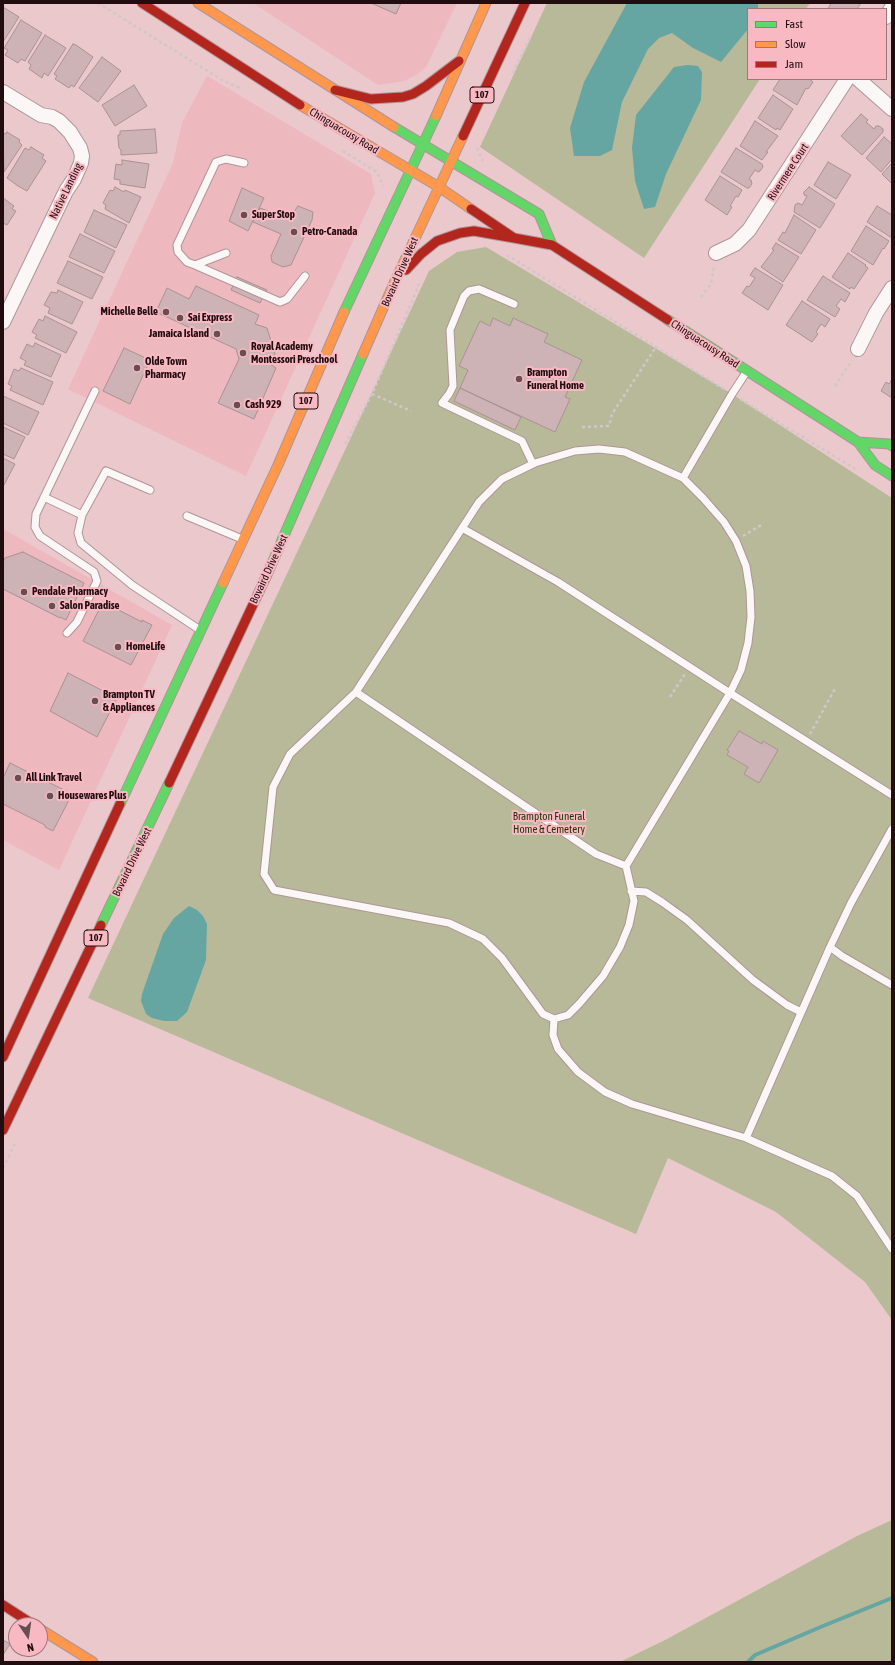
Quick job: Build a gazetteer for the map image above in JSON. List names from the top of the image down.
{
  "streets": {
    "main road": ["107", "Chinguacousy Road", "Bovaird Drive West"],
    "street": ["Rivermere Court", "Native Landing"]
  },
  "crossings": [
    ["107", "Chinguacousy Road"],
    ["Chinguacousy Road", "Bovaird Drive West"]
  ],
  "parks": ["Brampton Funeral Home & Cemetery"],
  "places": [
    "Super Stop",
    "Petro-Canada",
    "Michelle Belle",
    "Sai Express",
    "Jamaica Island",
    "Royal Academy Montessori Preschool",
    "Olde Town Pharmacy",
    "Brampton Funeral Home",
    "Cash 929",
    "Pendale Pharmacy",
    "Salon Paradise",
    "HomeLife",
    "Brampton TV & Appliances",
    "All Link Travel",
    "Housewares Plus"
  ],
  "legend": ["Fast", "Slow", "Jam"],
  "north": "bottom"
}
